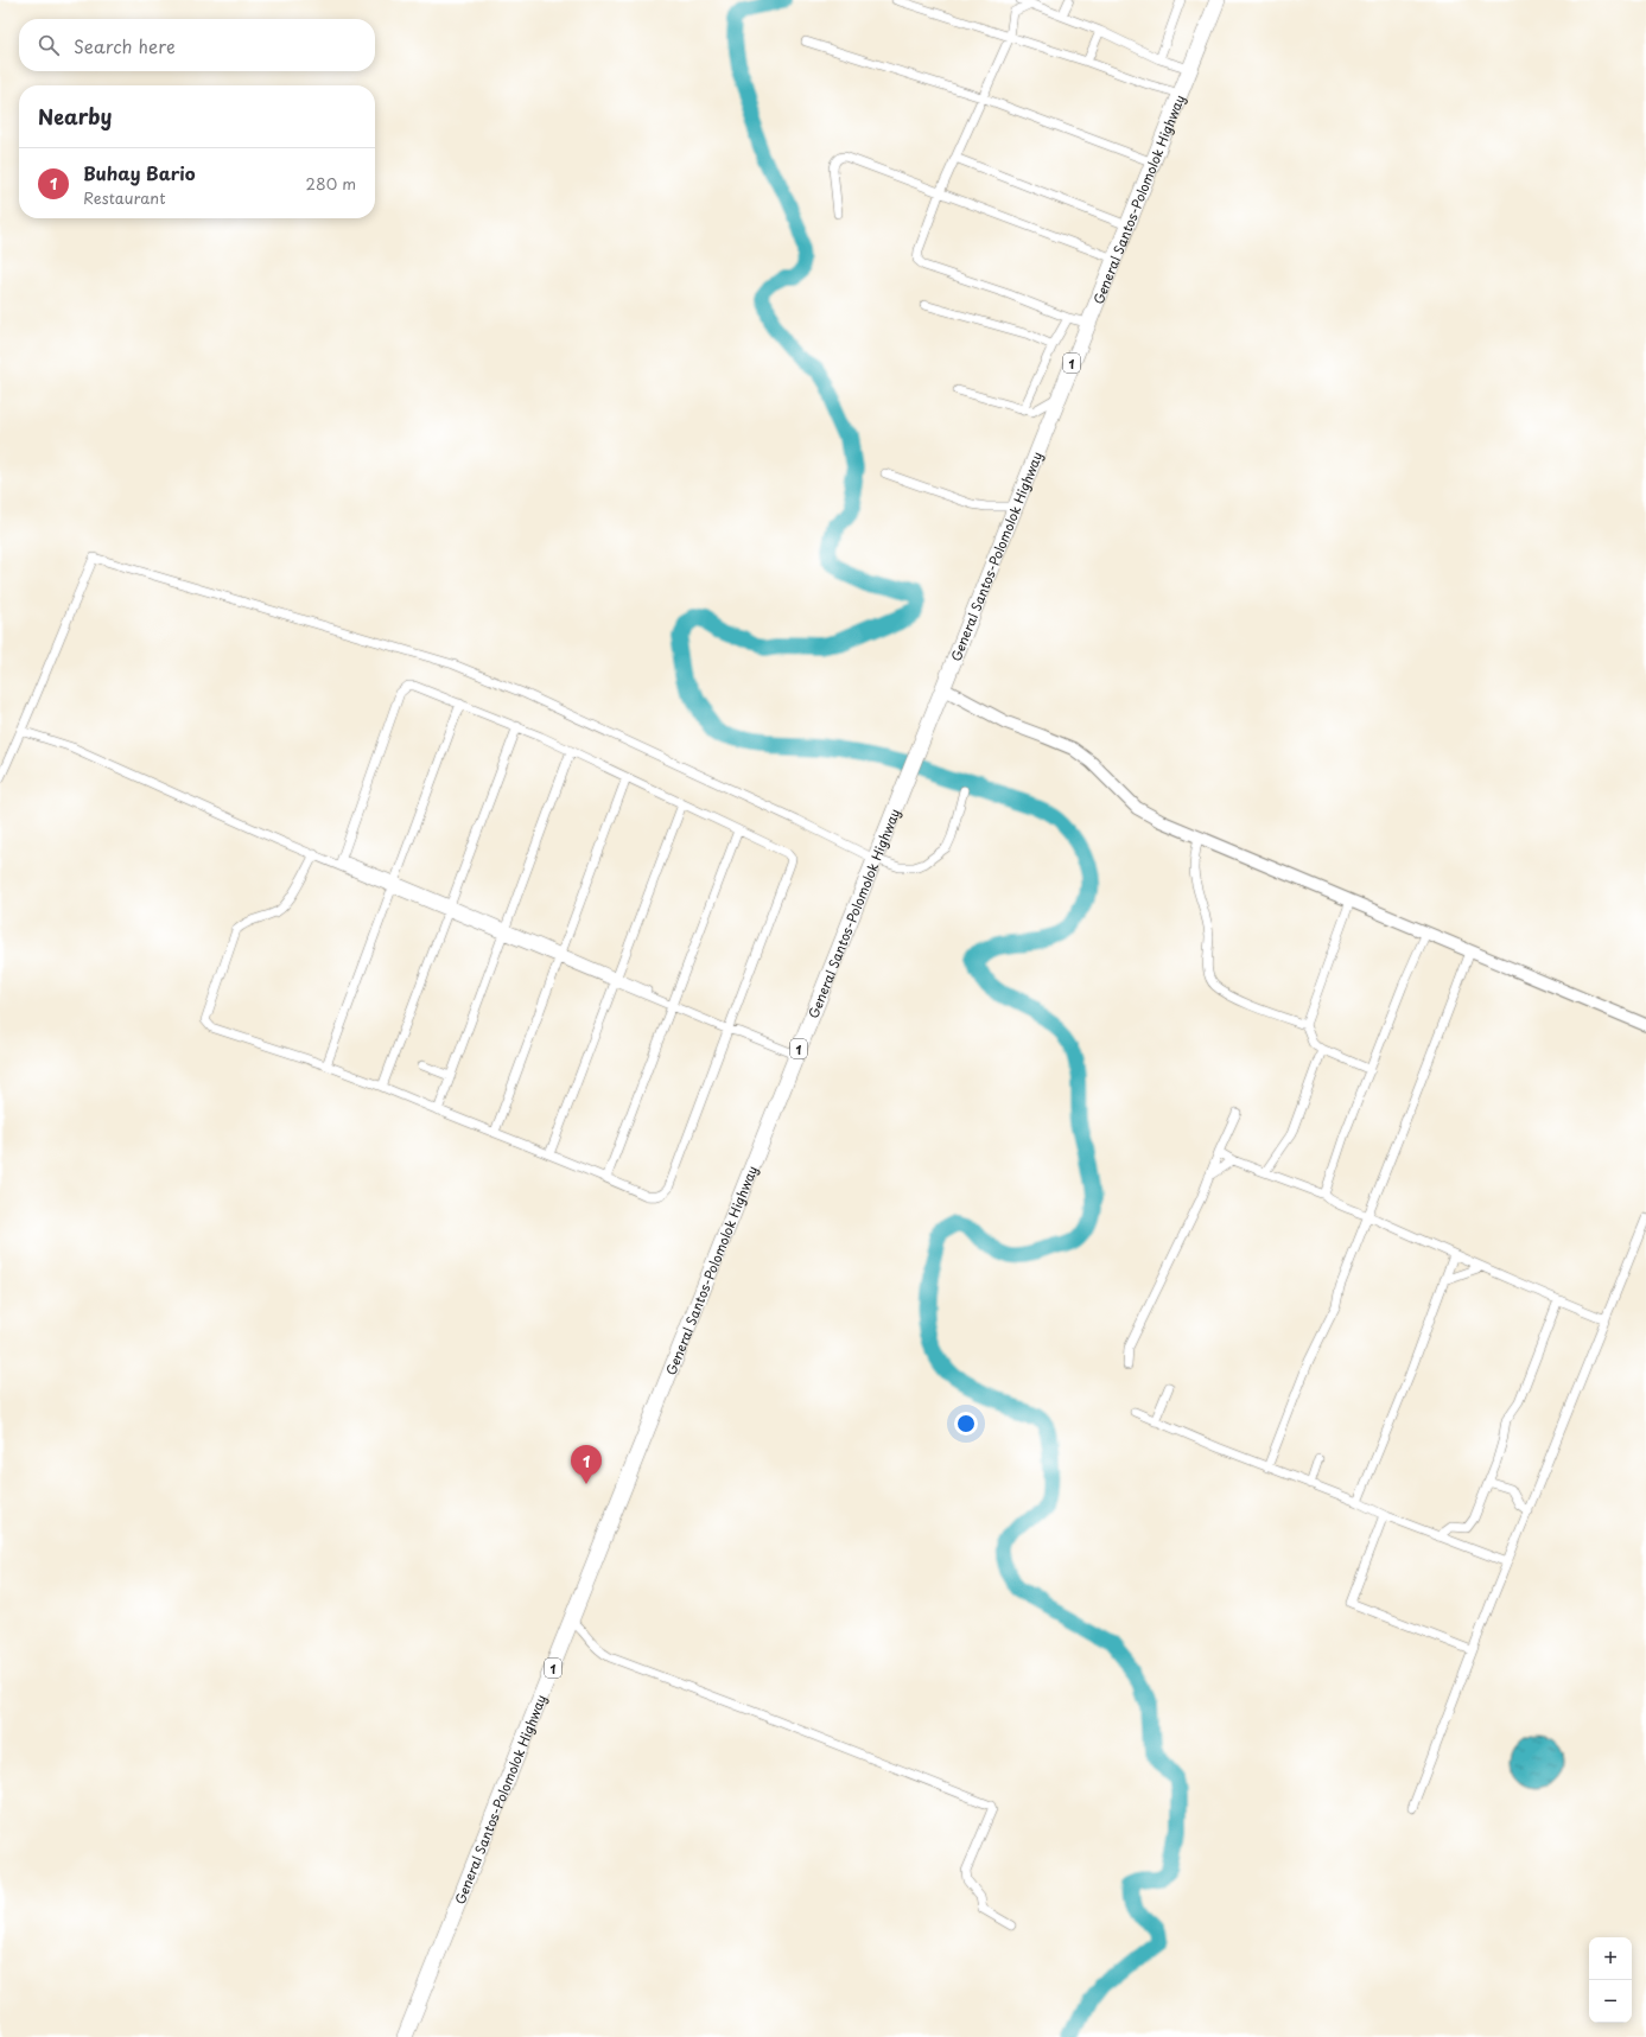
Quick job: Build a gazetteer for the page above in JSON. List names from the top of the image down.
{
  "streets": {
    "highway": ["General Santos-Polomolok Highway", "1"]
  },
  "page": {
    "search": "Search here",
    "heading": "Nearby",
    "list": [
      {
        "mark": "1",
        "name": "Buhay Bario",
        "note": "Restaurant",
        "value": "280 m"
      }
    ],
    "pins": "1",
    "map_buttons": ["+", "−"]
  }
}
